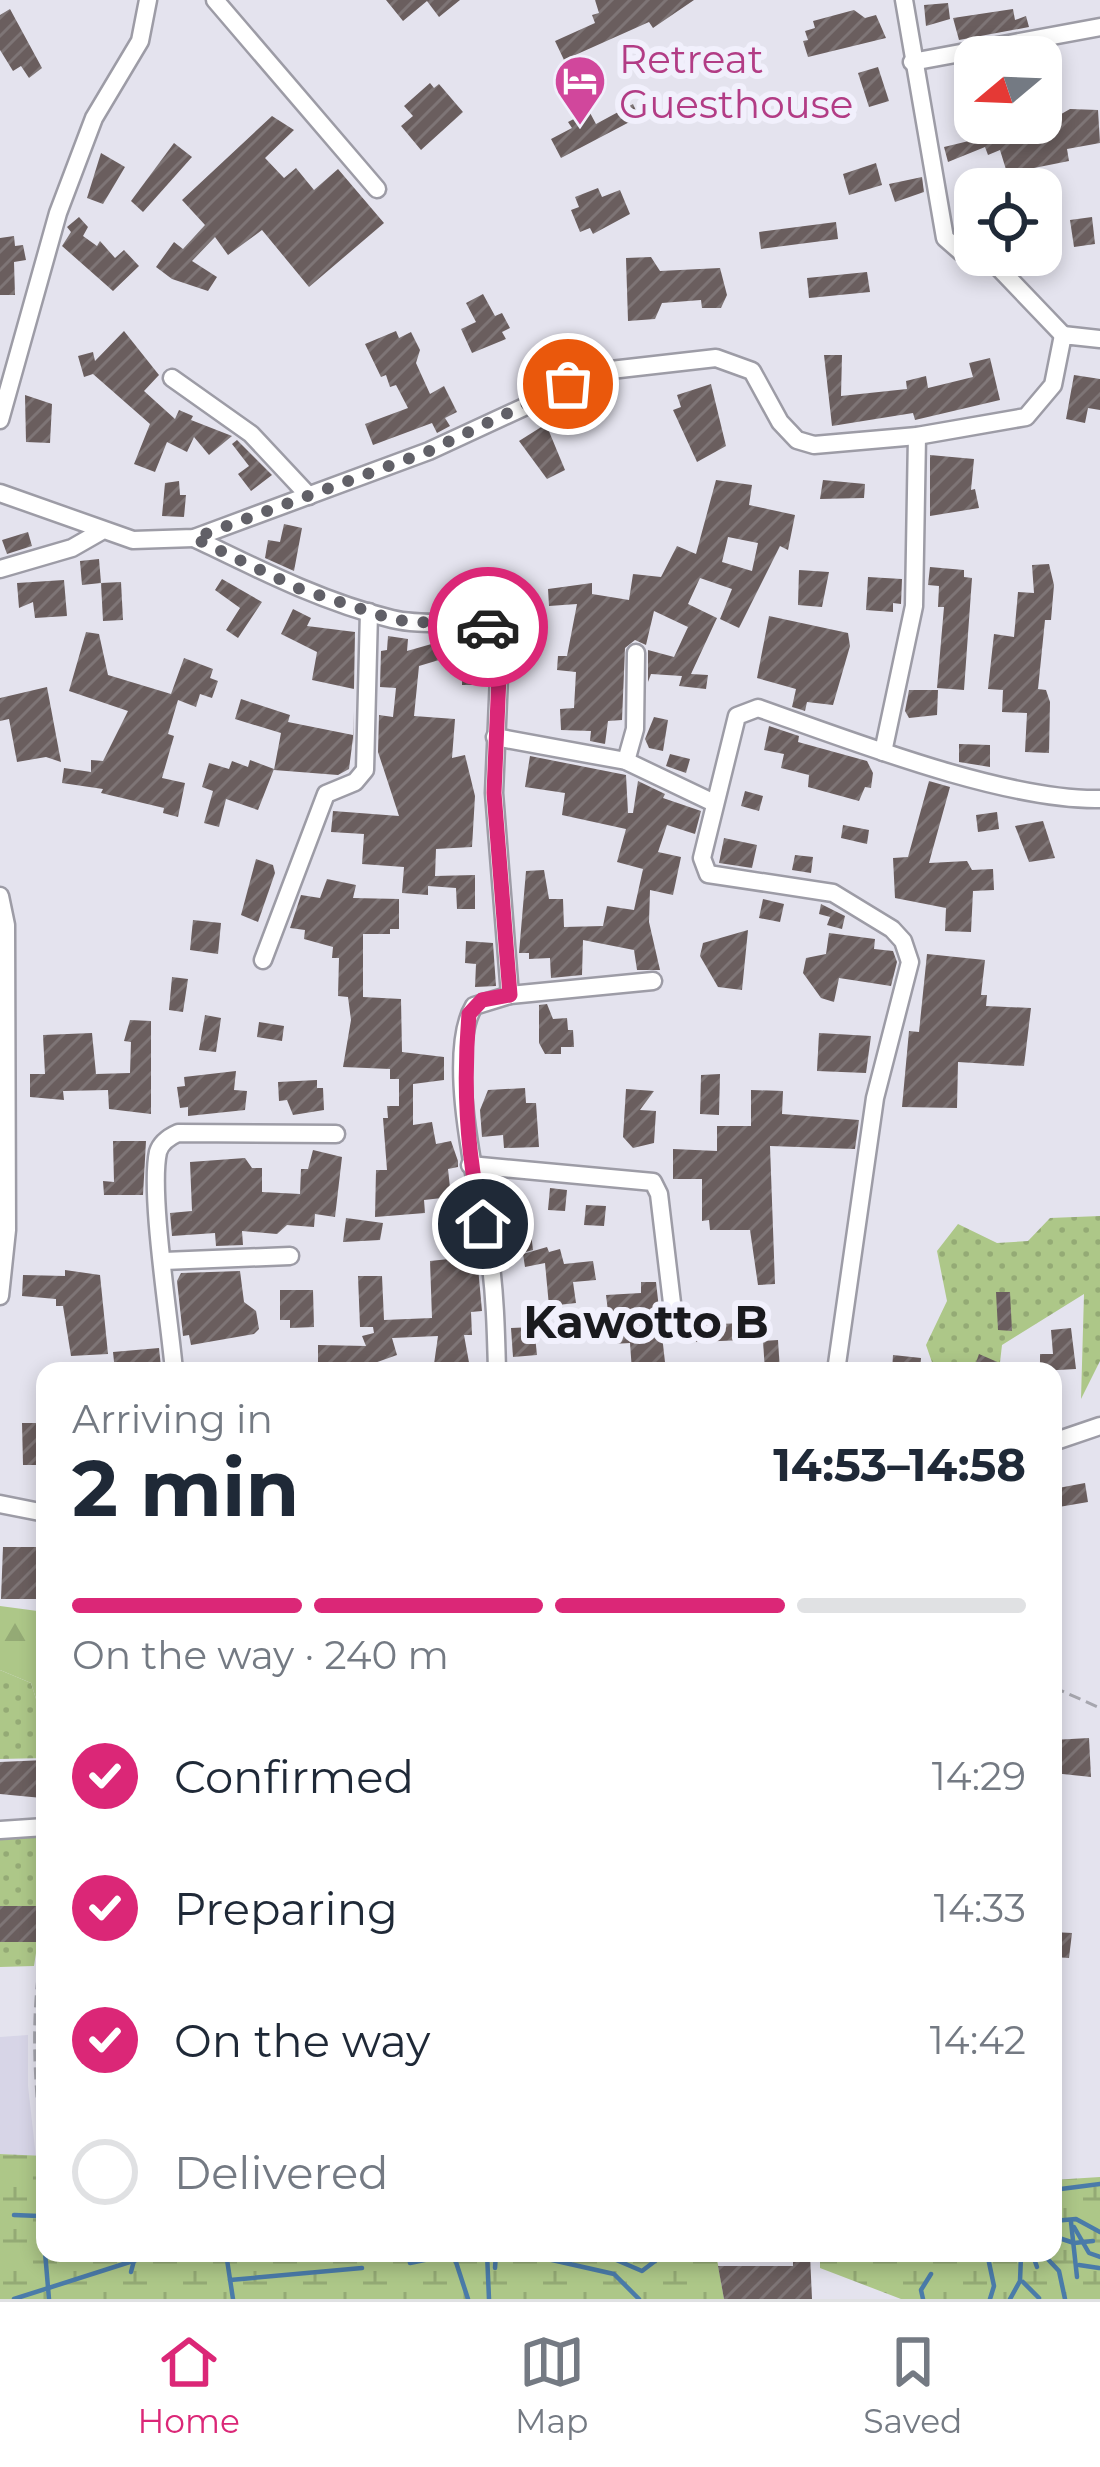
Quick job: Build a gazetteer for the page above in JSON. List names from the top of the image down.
{
  "districts": ["Kawotto B"],
  "places": {
    "hotel": ["Retreat Guesthouse"]
  },
  "north": "left",
  "page": {
    "heading": ["2 min", "Arriving in", "14:53–14:58"],
    "bar": "On the way · 240 m",
    "list": [
      ["Confirmed", "14:29"],
      ["Preparing", "14:33"],
      ["On the way", "14:42"],
      "Delivered"
    ],
    "tabs": ["Home", "Map", "Saved"]
  }
}
